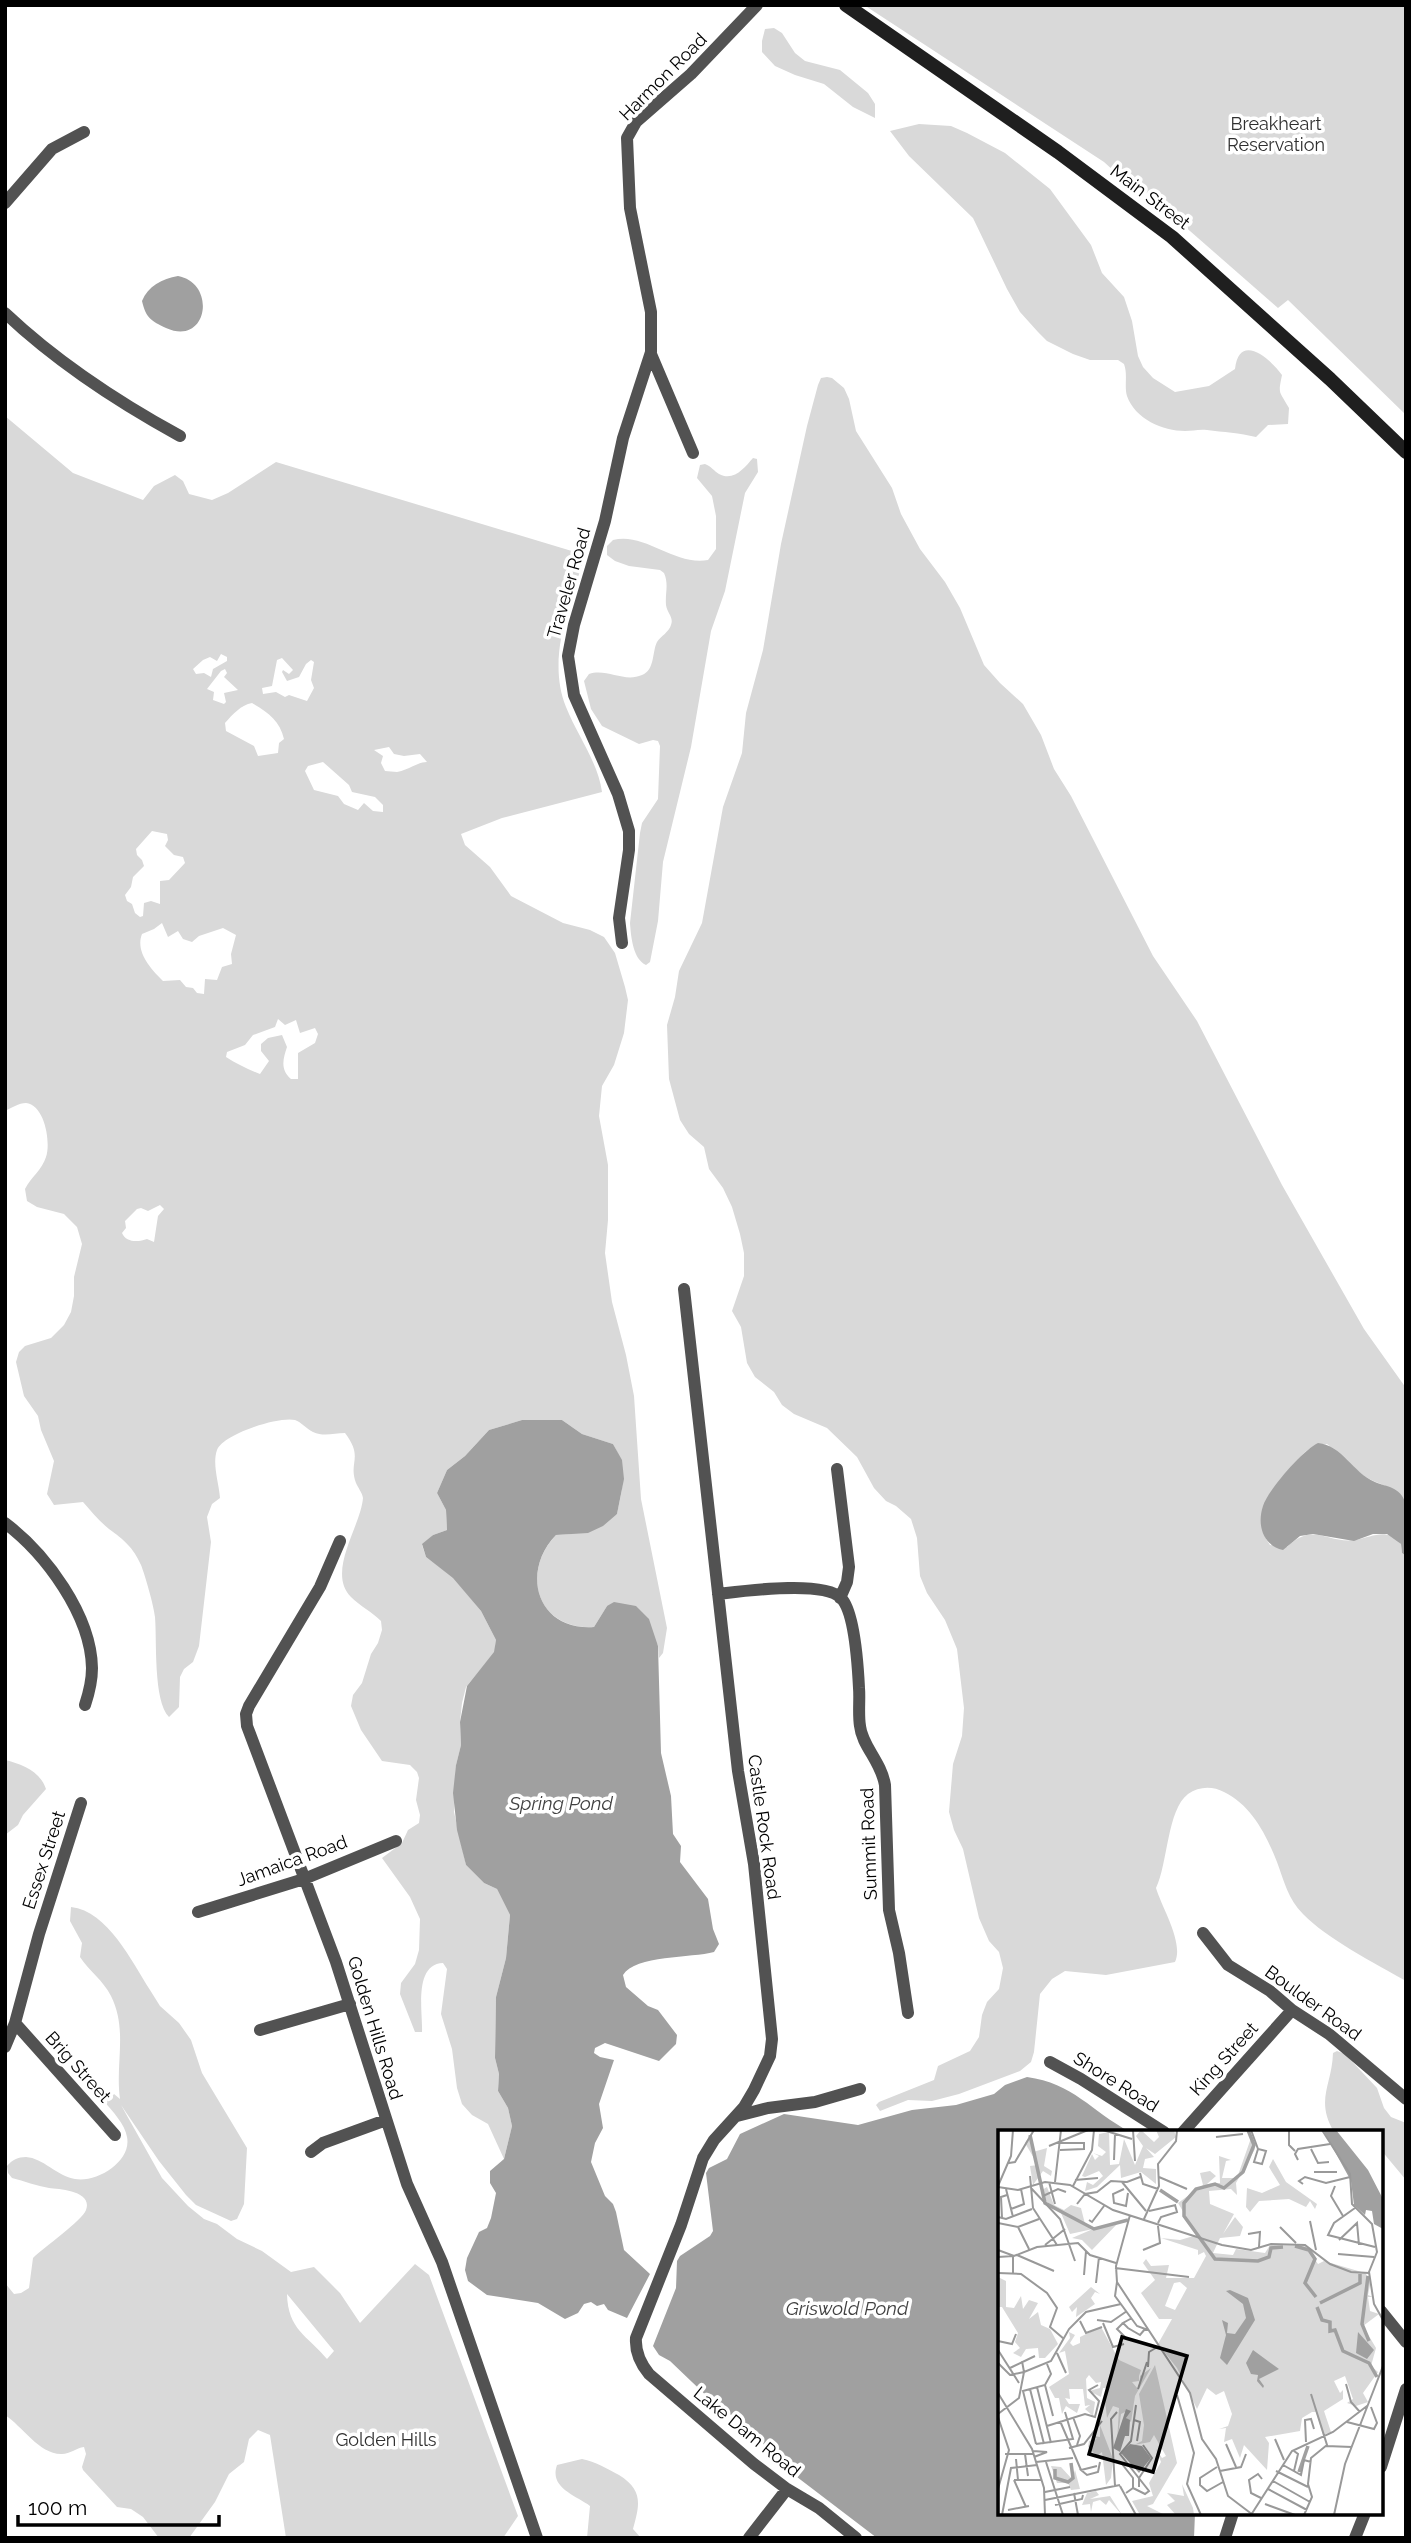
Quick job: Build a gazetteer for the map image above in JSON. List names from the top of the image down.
{
  "streets": {
    "main road": ["Main Street"],
    "street": [
      "Harmon Road",
      "Traveler Road",
      "Castle Rock Road",
      "Summit Road",
      "Essex Street",
      "Jamaica Road",
      "Boulder Road",
      "Golden Hills Road",
      "King Street",
      "Brig Street",
      "Shore Road",
      "Lake Dam Road"
    ]
  },
  "crossings": [
    ["Harmon Road", "Traveler Road"],
    ["Castle Rock Road", "Lake Dam Road"],
    ["Essex Street", "Brig Street"],
    ["Jamaica Road", "Golden Hills Road"],
    ["Boulder Road", "King Street"]
  ],
  "water": ["Spring Pond", "Griswold Pond"],
  "parks": ["Breakheart Reservation", "Golden Hills"],
  "scale_bar": "100 m"
}
